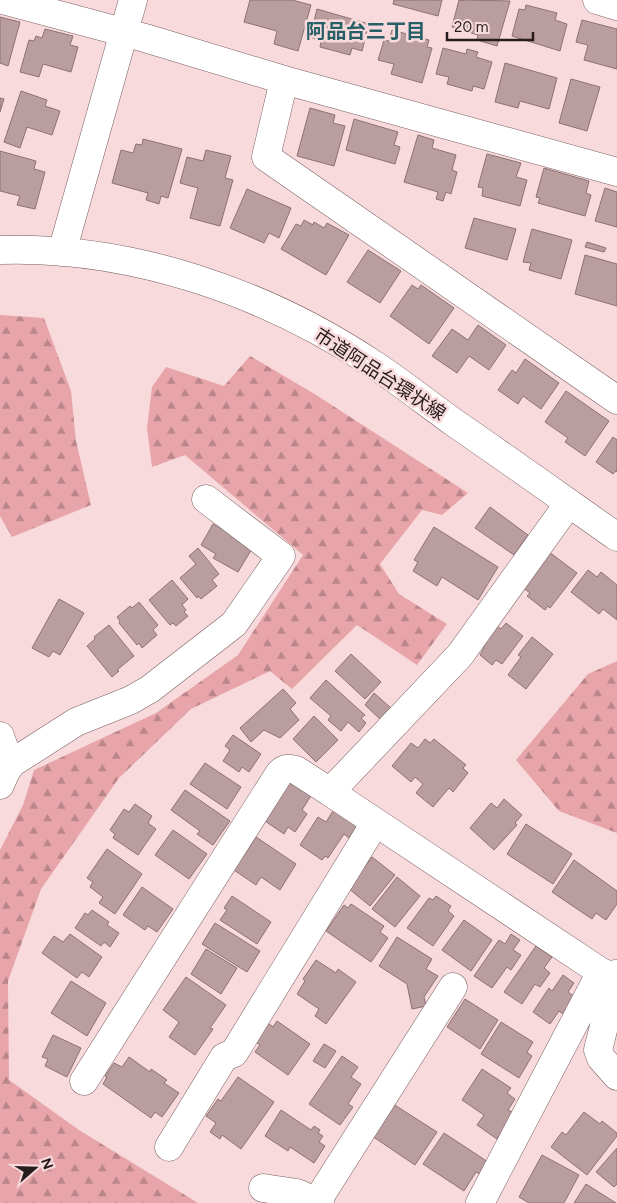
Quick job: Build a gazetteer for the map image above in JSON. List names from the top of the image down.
{
  "streets": {
    "street": ["市道阿品台環状線"]
  },
  "districts": ["阿品台三丁目"],
  "scale_bar": "20 m",
  "north": "right"
}
